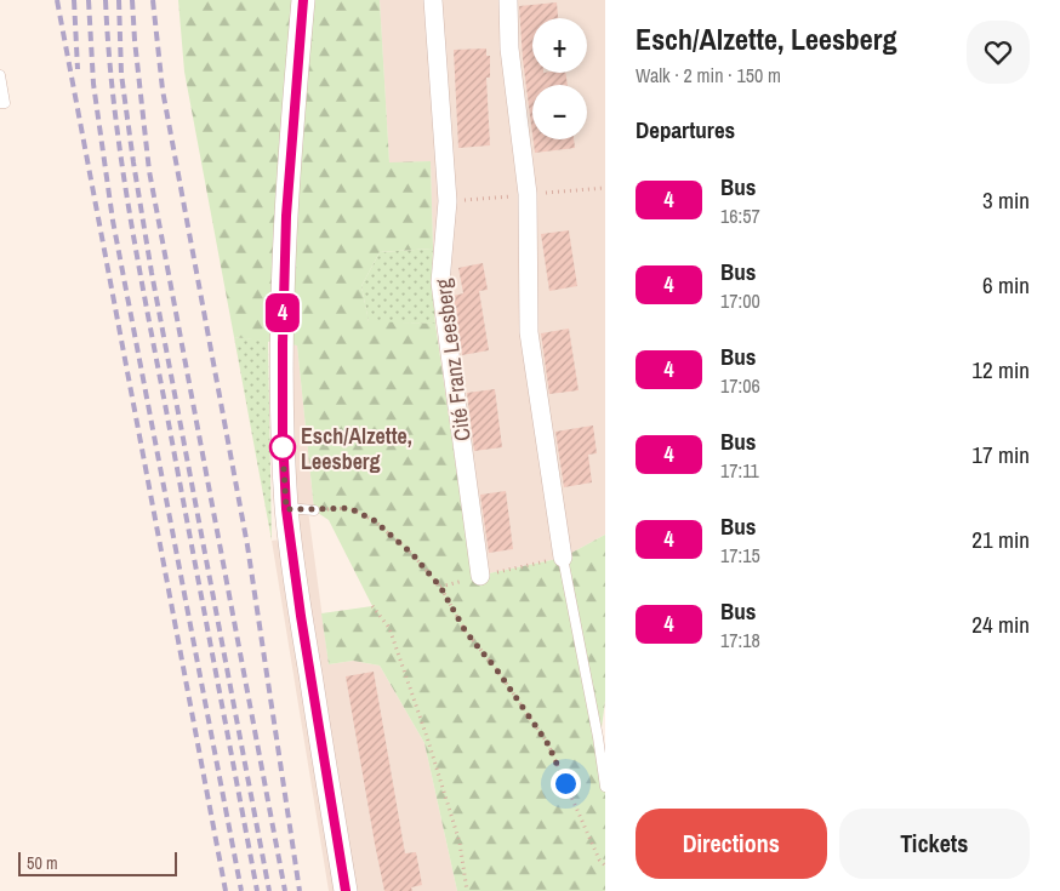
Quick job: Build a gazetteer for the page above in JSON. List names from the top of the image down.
{
  "streets": {
    "street": ["Cité Franz Leesberg"]
  },
  "places": ["Esch/Alzette, Leesberg"],
  "lines": ["bus line 4"],
  "scale_bar": "50 m",
  "page": {
    "on_map": "4",
    "heading": [
      ["Esch/Alzette, Leesberg", "Walk · 2 min · 150 m"],
      "Departures"
    ],
    "map_buttons": ["+", "−"],
    "list": [
      {
        "mark": "4",
        "name": "Bus",
        "note": "16:57",
        "value": "3 min"
      },
      {
        "mark": "4",
        "name": "Bus",
        "note": "17:00",
        "value": "6 min"
      },
      {
        "mark": "4",
        "name": "Bus",
        "note": "17:06",
        "value": "12 min"
      },
      {
        "mark": "4",
        "name": "Bus",
        "note": "17:11",
        "value": "17 min"
      },
      {
        "mark": "4",
        "name": "Bus",
        "note": "17:15",
        "value": "21 min"
      },
      {
        "mark": "4",
        "name": "Bus",
        "note": "17:18",
        "value": "24 min"
      }
    ],
    "buttons": ["Directions", "Tickets"],
    "scale": "50 m"
  }
}
